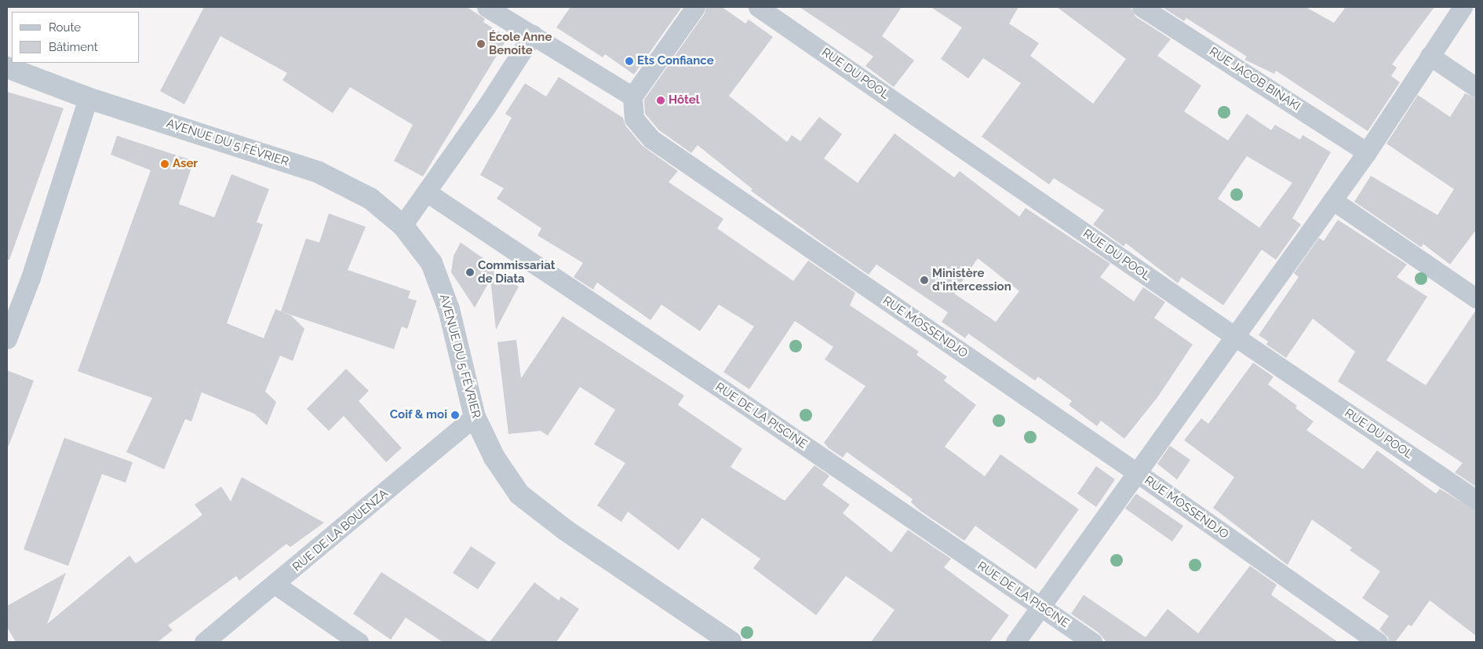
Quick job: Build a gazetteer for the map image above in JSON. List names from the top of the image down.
{
  "streets": {
    "street": [
      "RUE DU POOL",
      "RUE JACOB BINAKI",
      "AVENUE DU 5 FÉVRIER",
      "RUE MOSSENDJO",
      "RUE DE LA PISCINE",
      "RUE DE LA BOUENZA"
    ]
  },
  "crossings": [
    ["AVENUE DU 5 FÉVRIER", "RUE DE LA BOUENZA"]
  ],
  "places": [
    "École Anne Benoite",
    "Ets Confiance",
    "Hôtel",
    "Aser",
    "Commissariat de Diata",
    "Ministère d'intercession",
    "Coif & moi"
  ],
  "legend": ["Route", "Bâtiment"]
}
